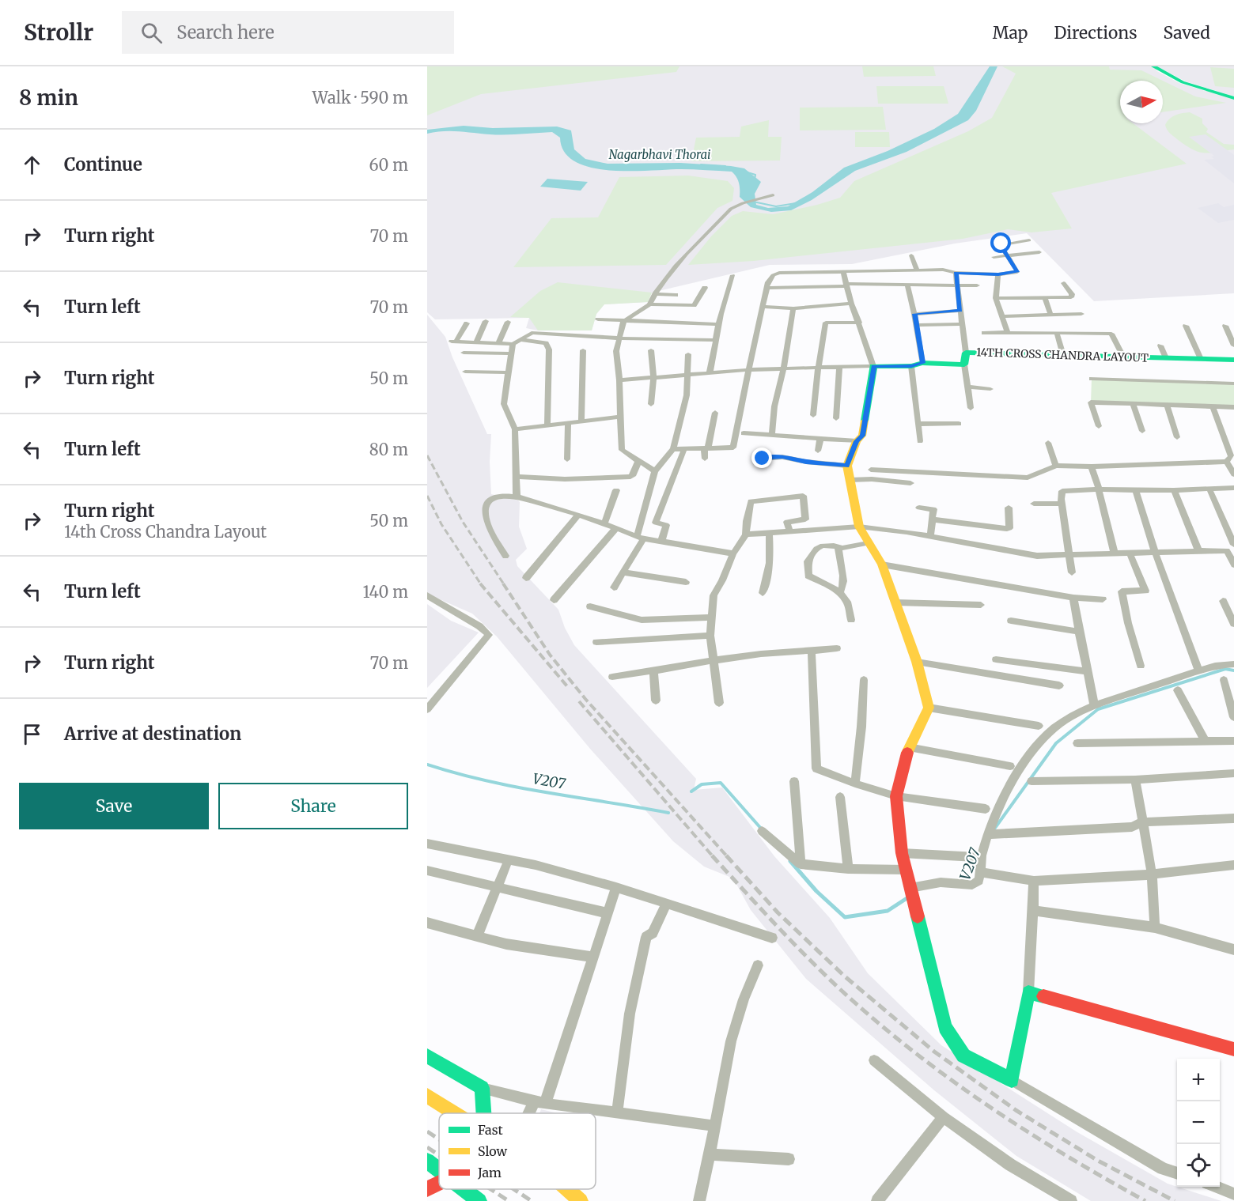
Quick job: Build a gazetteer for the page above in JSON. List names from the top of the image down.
{
  "streets": {
    "main road": ["14TH CROSS CHANDRA LAYOUT"]
  },
  "water": ["Nagarbhavi Thorai", "V207"],
  "legend": ["Fast", "Slow", "Jam"],
  "north": "right",
  "page": {
    "header": "Strollr",
    "search": "Search here",
    "nav": ["Map", "Directions", "Saved"],
    "heading": ["8 min", "Walk · 590 m"],
    "list": [
      ["Continue", "60 m"],
      ["Turn right", "70 m"],
      ["Turn left", "70 m"],
      ["Turn right", "50 m"],
      ["Turn left", "80 m"],
      ["Turn right", "14th Cross Chandra Layout", "50 m"],
      ["Turn left", "140 m"],
      ["Turn right", "70 m"],
      "Arrive at destination"
    ],
    "buttons": ["Save", "Share"],
    "map_buttons": ["+", "−"]
  }
}
